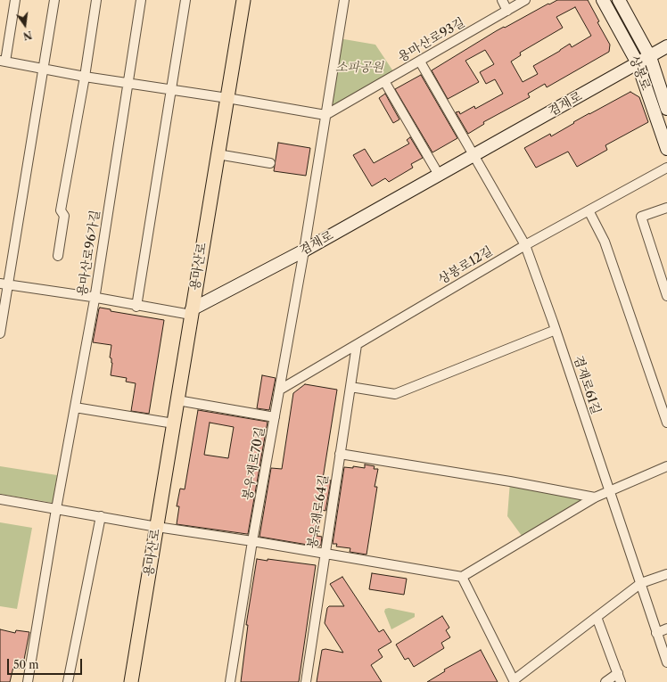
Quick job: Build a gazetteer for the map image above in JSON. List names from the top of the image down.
{
  "streets": {
    "main road": ["상봉로", "겸재로", "용마산로"],
    "street": [
      "용마산로93길",
      "용마산로96가길",
      "상봉로12길",
      "겸재로61길",
      "봉우재로70길",
      "봉우재로64길"
    ]
  },
  "crossings": [
    ["용마산로93길", "봉우재로70길"],
    ["상봉로", "겸재로"],
    ["겸재로", "용마산로"],
    ["겸재로", "겸재로61길"],
    ["겸재로", "봉우재로70길"],
    ["상봉로12길", "겸재로61길"],
    ["상봉로12길", "봉우재로70길"],
    ["상봉로12길", "봉우재로64길"]
  ],
  "parks": ["소파공원"],
  "scale_bar": "50 m",
  "north": "bottom"
}
